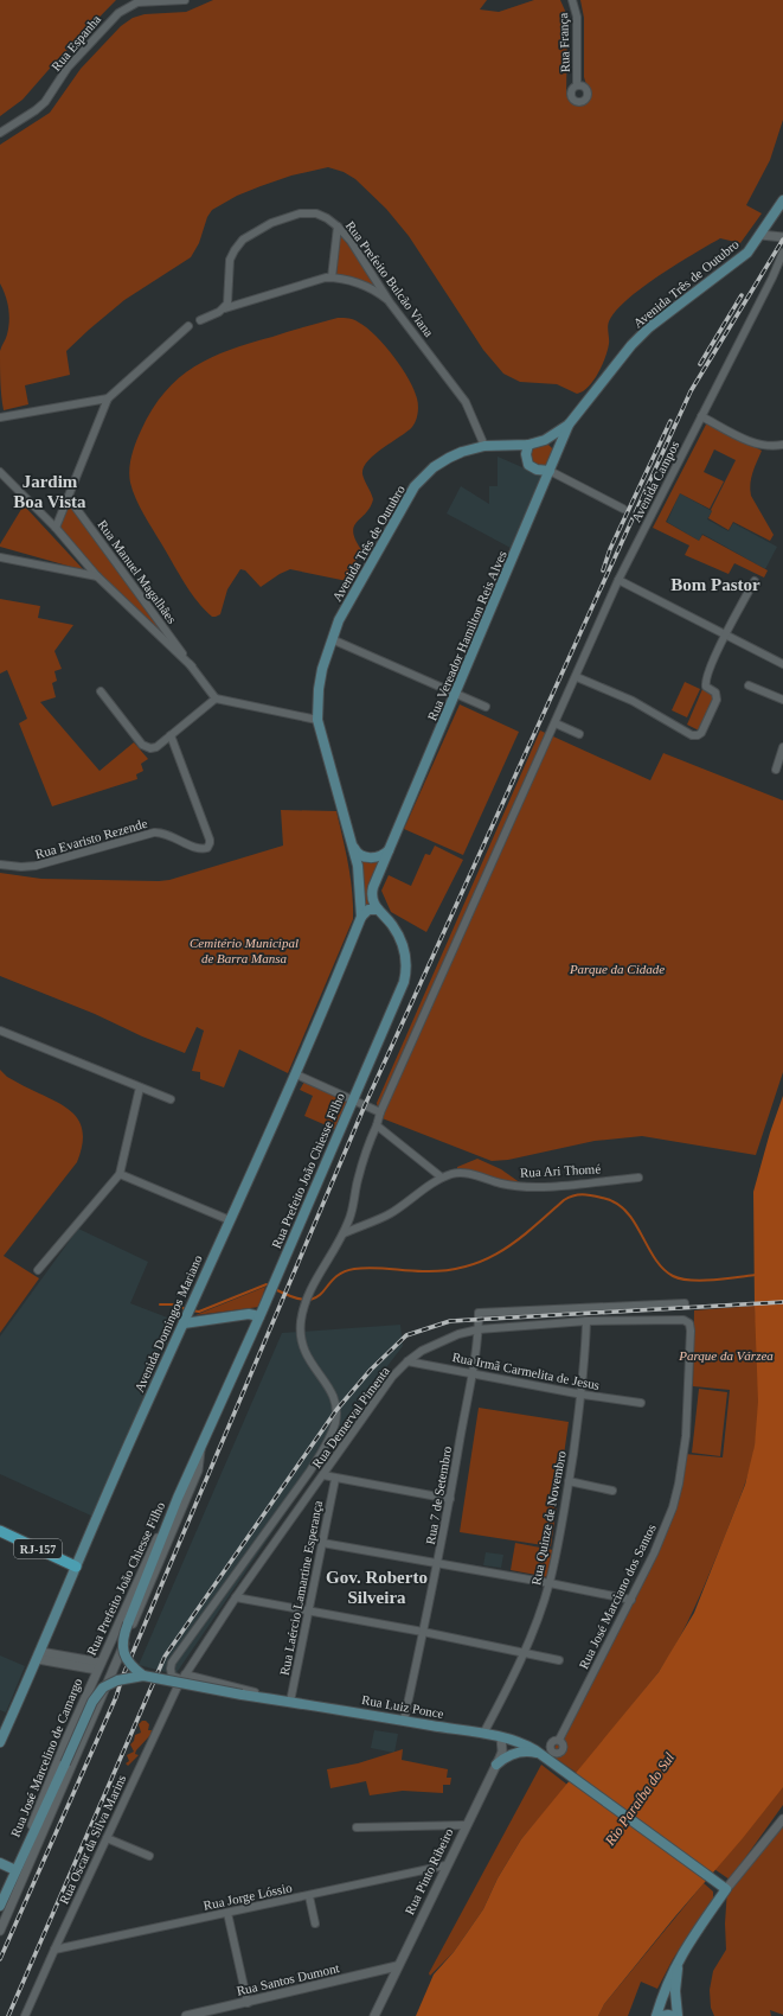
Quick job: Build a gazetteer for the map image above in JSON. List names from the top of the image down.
{
  "streets": {
    "main road": [
      "Avenida Três de Outubro",
      "Rua Vereador Hamilton Reis Alves",
      "Rua Prefeito João Chiesse Filho",
      "Avenida Domingos Mariano",
      "RJ-157",
      "Rua Luiz Ponce",
      "Rua José Marcelino de Camargo"
    ],
    "street": [
      "Rua Espanha",
      "Rua França",
      "Rua Prefeito Bulcão Viana",
      "Avenida Campos",
      "Rua Manuel Magalhães",
      "Rua Evaristo Rezende",
      "Rua Ari Thomé",
      "Rua Irmã Carmelita de Jesus",
      "Rua Demerval Pimenta",
      "Rua 7 de Setembro",
      "Rua Quinze de Novembro",
      "Rua Laércio Lamartine Esperança",
      "Rua José Marciano dos Santos",
      "Rua Oscar da Silva Marins",
      "Rua Pinto Ribeiro",
      "Rua Jorge Lóssio",
      "Rua Santos Dumont"
    ]
  },
  "crossings": [
    ["Rua Prefeito Bulcão Viana", "Avenida Três de Outubro"],
    ["Avenida Três de Outubro", "Rua Vereador Hamilton Reis Alves"],
    ["Avenida Três de Outubro", "Avenida Domingos Mariano"],
    ["Rua Prefeito João Chiesse Filho", "Rua Luiz Ponce"],
    ["Rua Prefeito João Chiesse Filho", "Rua José Marcelino de Camargo"],
    ["Avenida Domingos Mariano", "RJ-157"],
    ["Rua Irmã Carmelita de Jesus", "Rua Demerval Pimenta"],
    ["Rua Irmã Carmelita de Jesus", "Rua 7 de Setembro"],
    ["Rua Irmã Carmelita de Jesus", "Rua Quinze de Novembro"],
    ["Rua Demerval Pimenta", "Rua 7 de Setembro"],
    ["Rua Demerval Pimenta", "Rua Quinze de Novembro"],
    ["Rua Demerval Pimenta", "Rua José Marciano dos Santos"],
    ["Rua Demerval Pimenta", "Rua Luiz Ponce"],
    ["Rua Demerval Pimenta", "Rua Oscar da Silva Marins"],
    ["Rua 7 de Setembro", "Rua Luiz Ponce"],
    ["Rua Quinze de Novembro", "Rua Luiz Ponce"],
    ["Rua Laércio Lamartine Esperança", "Rua Luiz Ponce"],
    ["Rua Luiz Ponce", "Rua José Marcelino de Camargo"],
    ["Rua Luiz Ponce", "Rua Oscar da Silva Marins"],
    ["Rua Luiz Ponce", "Rua Pinto Ribeiro"],
    ["Rua Oscar da Silva Marins", "Rua Jorge Lóssio"],
    ["Rua Pinto Ribeiro", "Rua Jorge Lóssio"],
    ["Rua Pinto Ribeiro", "Rua Santos Dumont"]
  ],
  "districts": ["Jardim Boa Vista", "Bom Pastor", "Gov. Roberto Silveira"],
  "water": ["Rio Paraíba do Sul"],
  "parks": ["Cemitério Municipal de Barra Mansa", "Parque da Cidade", "Parque da Várzea"]
}
